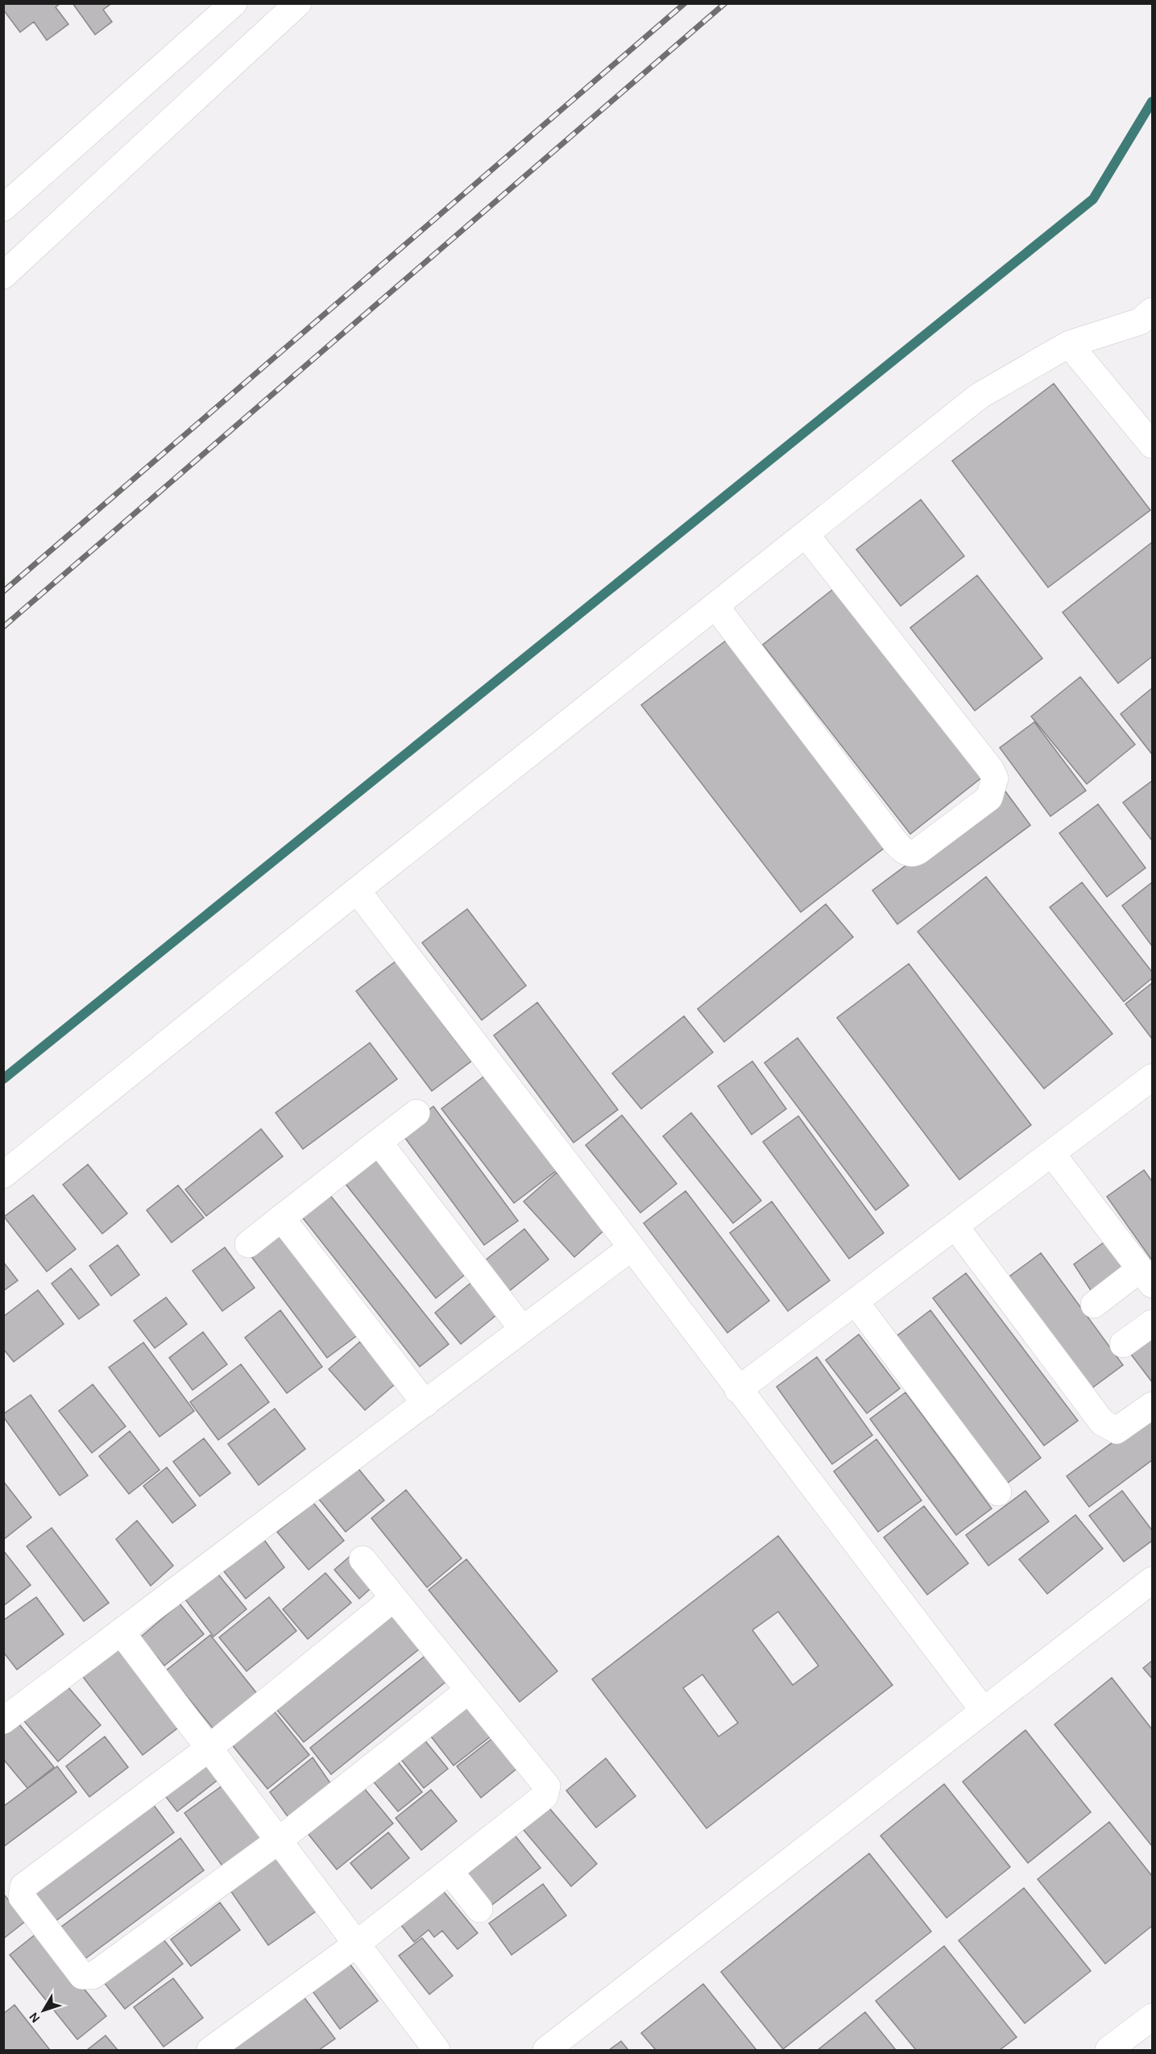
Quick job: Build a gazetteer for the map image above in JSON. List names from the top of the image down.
{
  "north": "bottom left"
}
